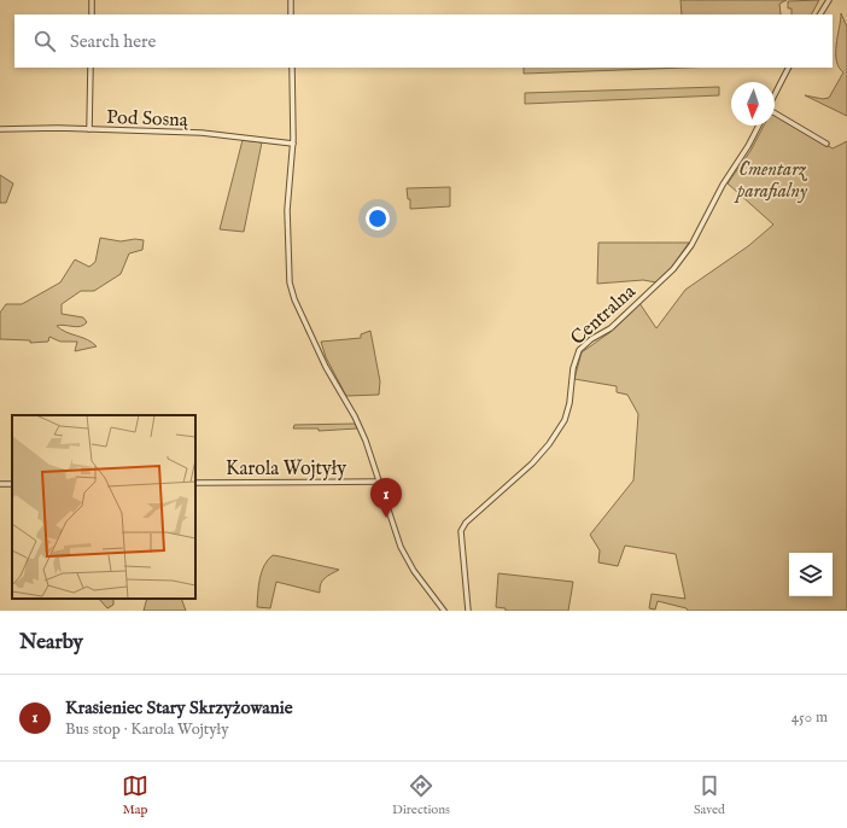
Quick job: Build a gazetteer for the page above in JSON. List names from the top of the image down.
{
  "streets": {
    "street": ["Pod Sosną", "Centralna", "Karola Wojtyły"]
  },
  "parks": ["Cmentarz parafialny"],
  "north": "bottom",
  "page": {
    "search": "Search here",
    "pins": "1",
    "heading": "Nearby",
    "list": [
      {
        "mark": "1",
        "name": "Krasieniec Stary Skrzyżowanie",
        "note": "Bus stop · Karola Wojtyły",
        "value": "450 m"
      }
    ],
    "nav": ["Map", "Directions", "Saved"]
  }
}
